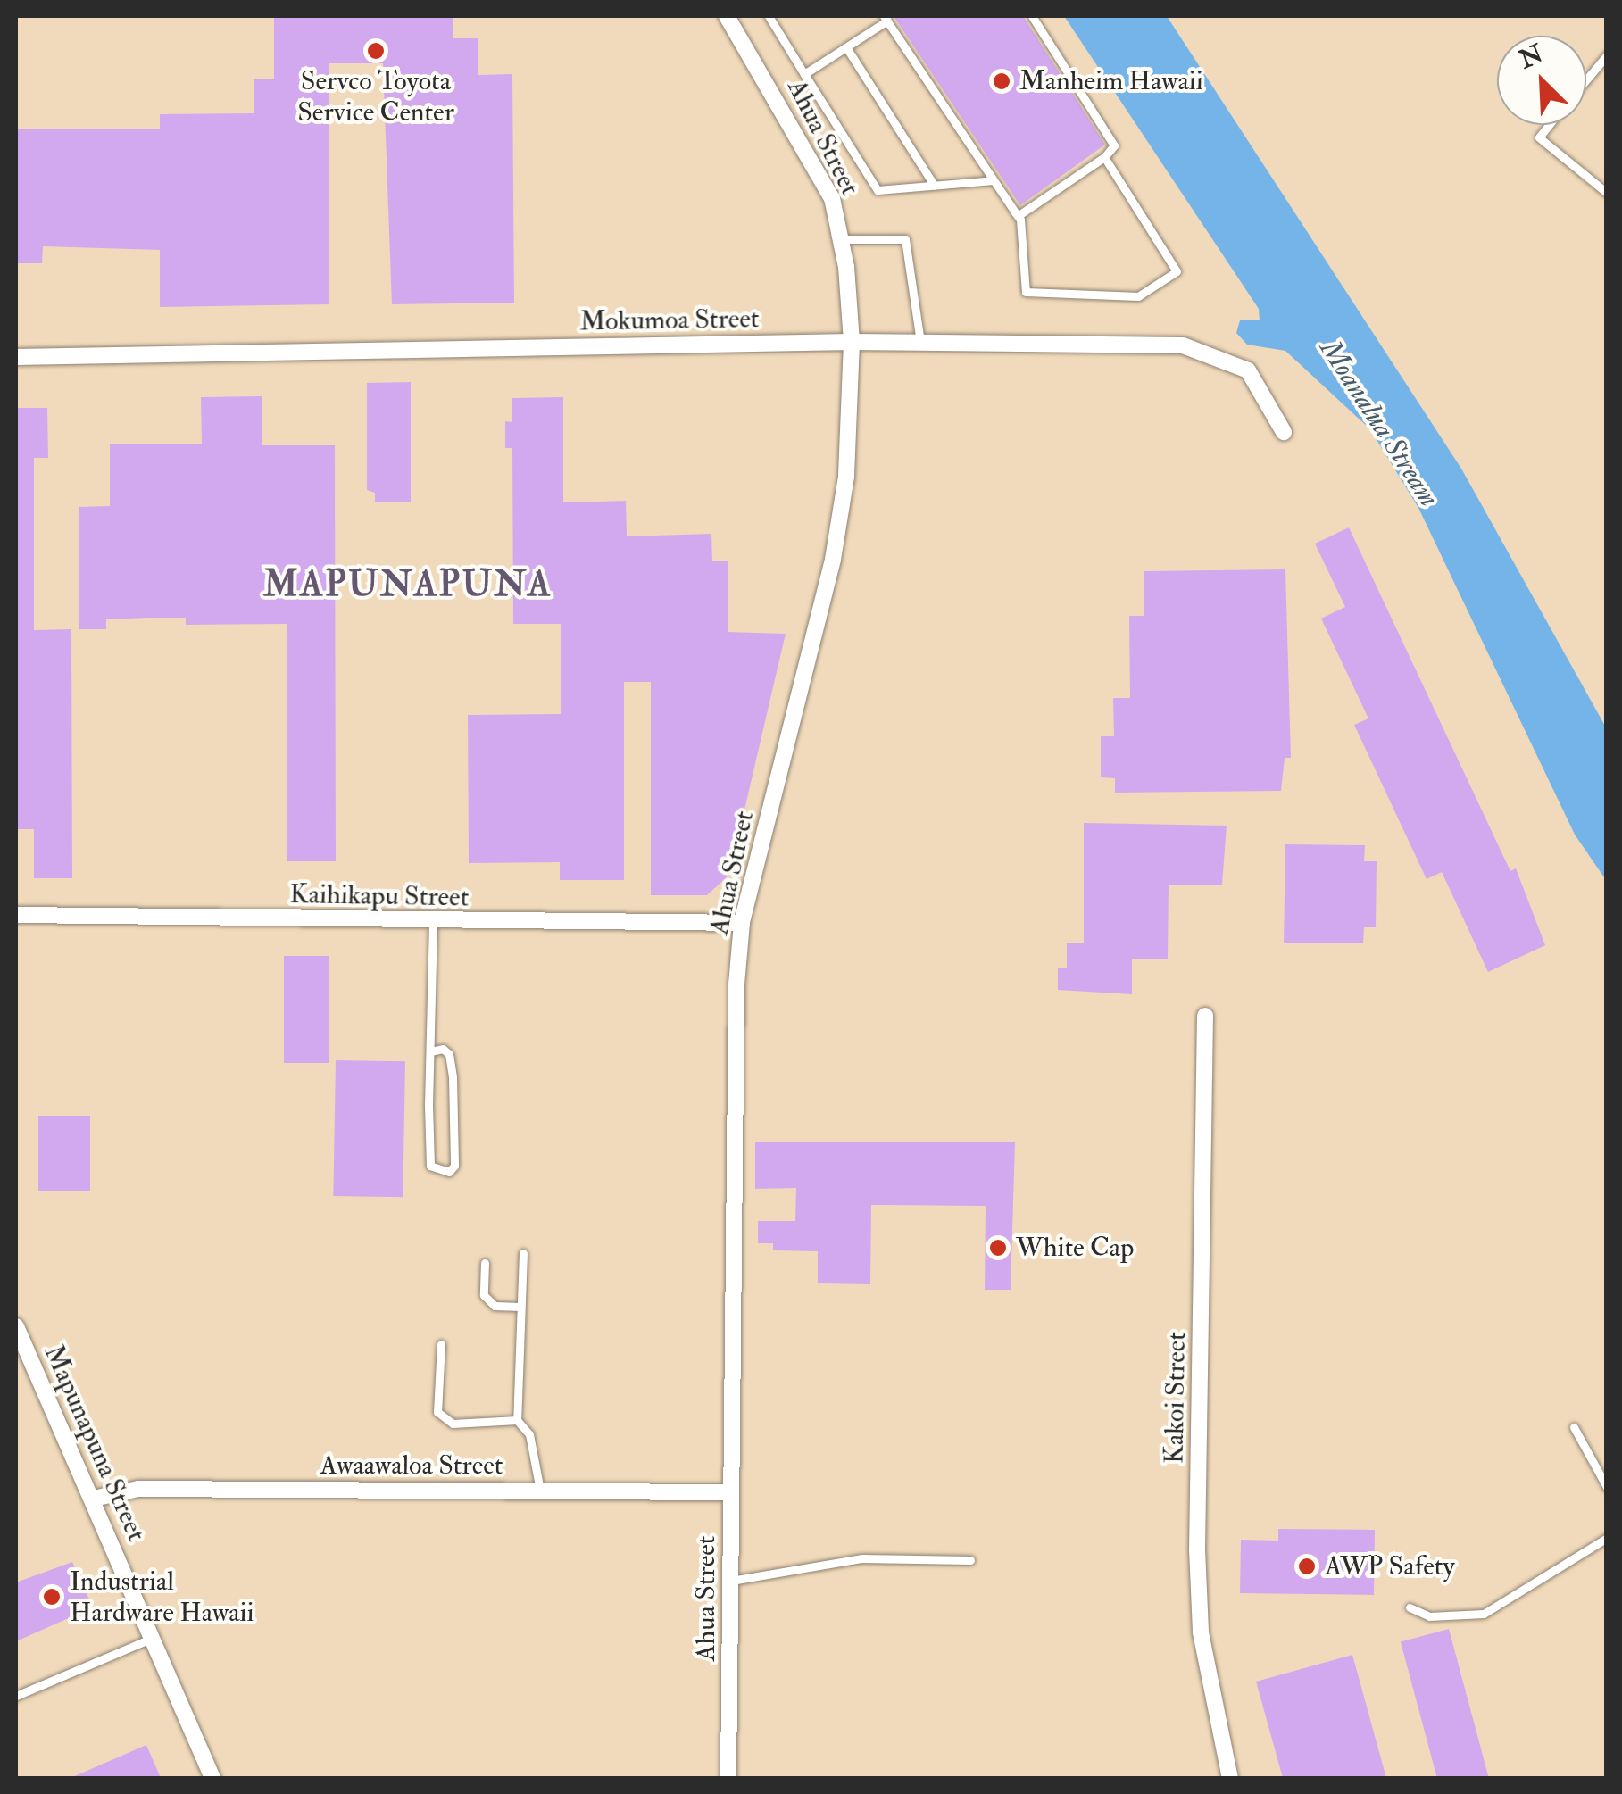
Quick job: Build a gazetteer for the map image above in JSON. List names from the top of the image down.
{
  "streets": {
    "street": [
      "Ahua Street",
      "Mokumoa Street",
      "Kaihikapu Street",
      "Kakoi Street",
      "Mapunapuna Street",
      "Awaawaloa Street"
    ]
  },
  "crossings": [
    ["Ahua Street", "Mokumoa Street"],
    ["Ahua Street", "Kaihikapu Street"],
    ["Ahua Street", "Awaawaloa Street"],
    ["Mapunapuna Street", "Awaawaloa Street"]
  ],
  "districts": ["MAPUNAPUNA"],
  "water": ["Moanalua Stream"],
  "places": [
    "Servco Toyota Service Center",
    "Manheim Hawaii",
    "White Cap",
    "AWP Safety",
    "Industrial Hardware Hawaii"
  ],
  "north": "top left"
}
